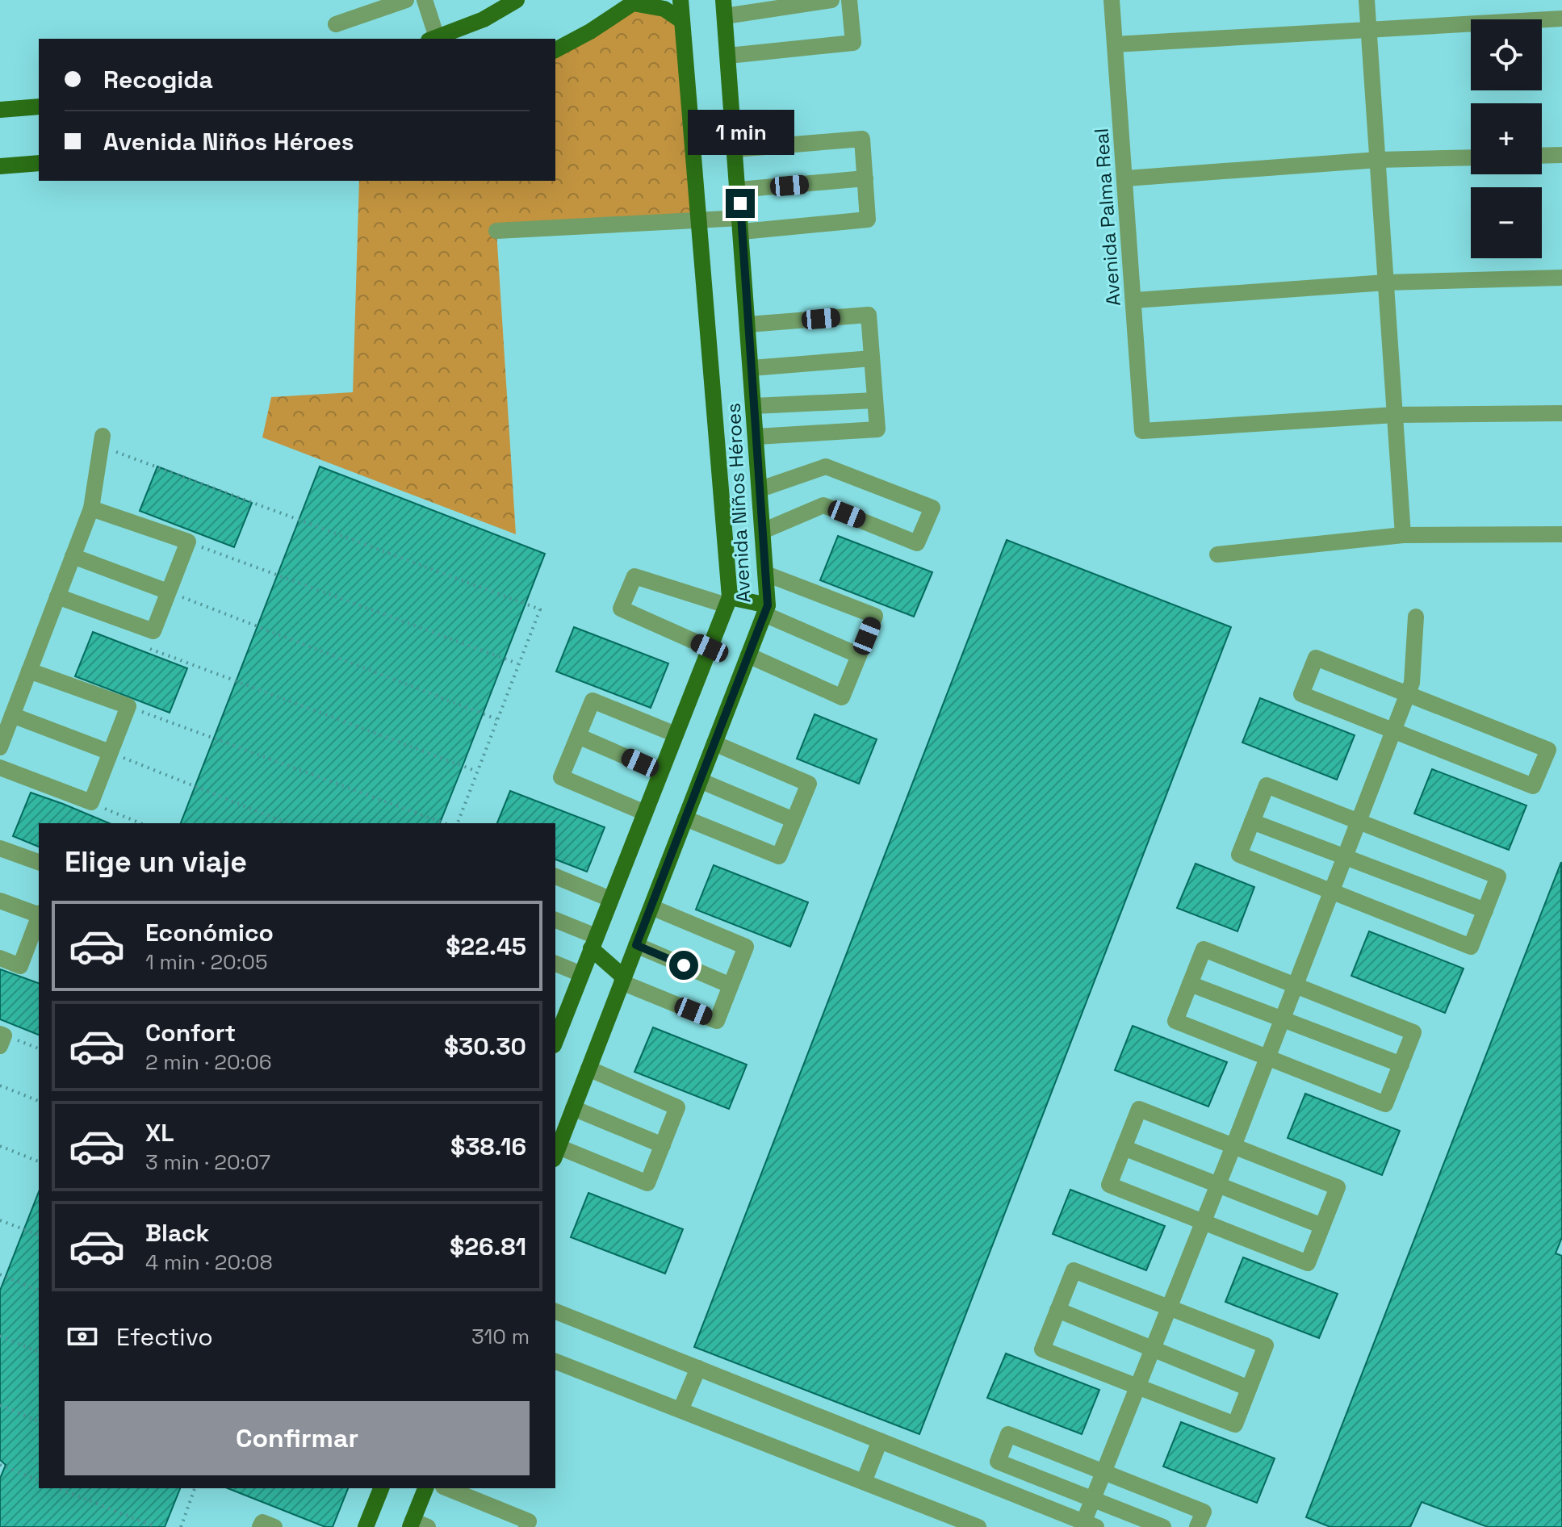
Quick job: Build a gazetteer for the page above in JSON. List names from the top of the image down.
{
  "streets": {
    "main road": ["Avenida Niños Héroes"],
    "street": ["Avenida Palma Real"]
  },
  "page": {
    "map_buttons": ["+", "−"],
    "banner": ["Recogida", "Avenida Niños Héroes"],
    "bubble": "1 min",
    "heading": "Elige un viaje",
    "list": [
      {
        "name": "Económico",
        "note": "1 min · 20:05",
        "value": "$22.45"
      },
      {
        "name": "Confort",
        "note": "2 min · 20:06",
        "value": "$30.30"
      },
      {
        "name": "XL",
        "note": "3 min · 20:07",
        "value": "$38.16"
      },
      {
        "name": "Black",
        "note": "4 min · 20:08",
        "value": "$26.81"
      }
    ],
    "pay": ["Efectivo", "310 m"],
    "buttons": "Confirmar"
  }
}
